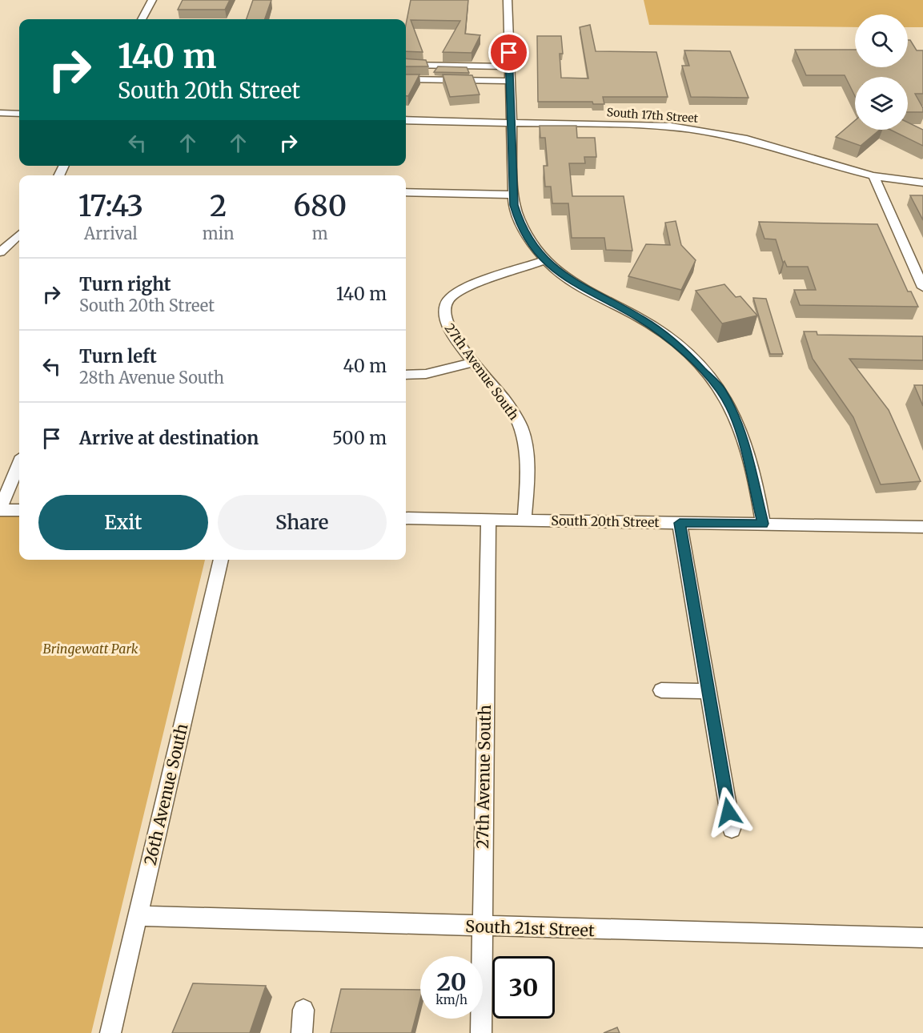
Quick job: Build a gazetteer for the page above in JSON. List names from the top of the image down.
{
  "streets": {
    "street": [
      "South 17th Street",
      "27th Avenue South",
      "South 20th Street",
      "26th Avenue South",
      "South 21st Street"
    ]
  },
  "crossings": [
    ["27th Avenue South", "South 20th Street"],
    ["27th Avenue South", "South 21st Street"],
    ["26th Avenue South", "South 21st Street"]
  ],
  "parks": ["Bringewatt Park"],
  "page": {
    "turn": ["140 m", "South 20th Street"],
    "eta": [
      "17:43",
      "Arrival",
      "2",
      "min",
      "680",
      "m"
    ],
    "list": [
      {
        "name": "Turn right",
        "note": "South 20th Street",
        "value": "140 m"
      },
      {
        "name": "Turn left",
        "note": "28th Avenue South",
        "value": "40 m"
      },
      {
        "name": "Arrive at destination",
        "value": "500 m"
      }
    ],
    "buttons": ["Exit", "Share"],
    "speed": "20 km/h",
    "limit": "30"
  }
}
